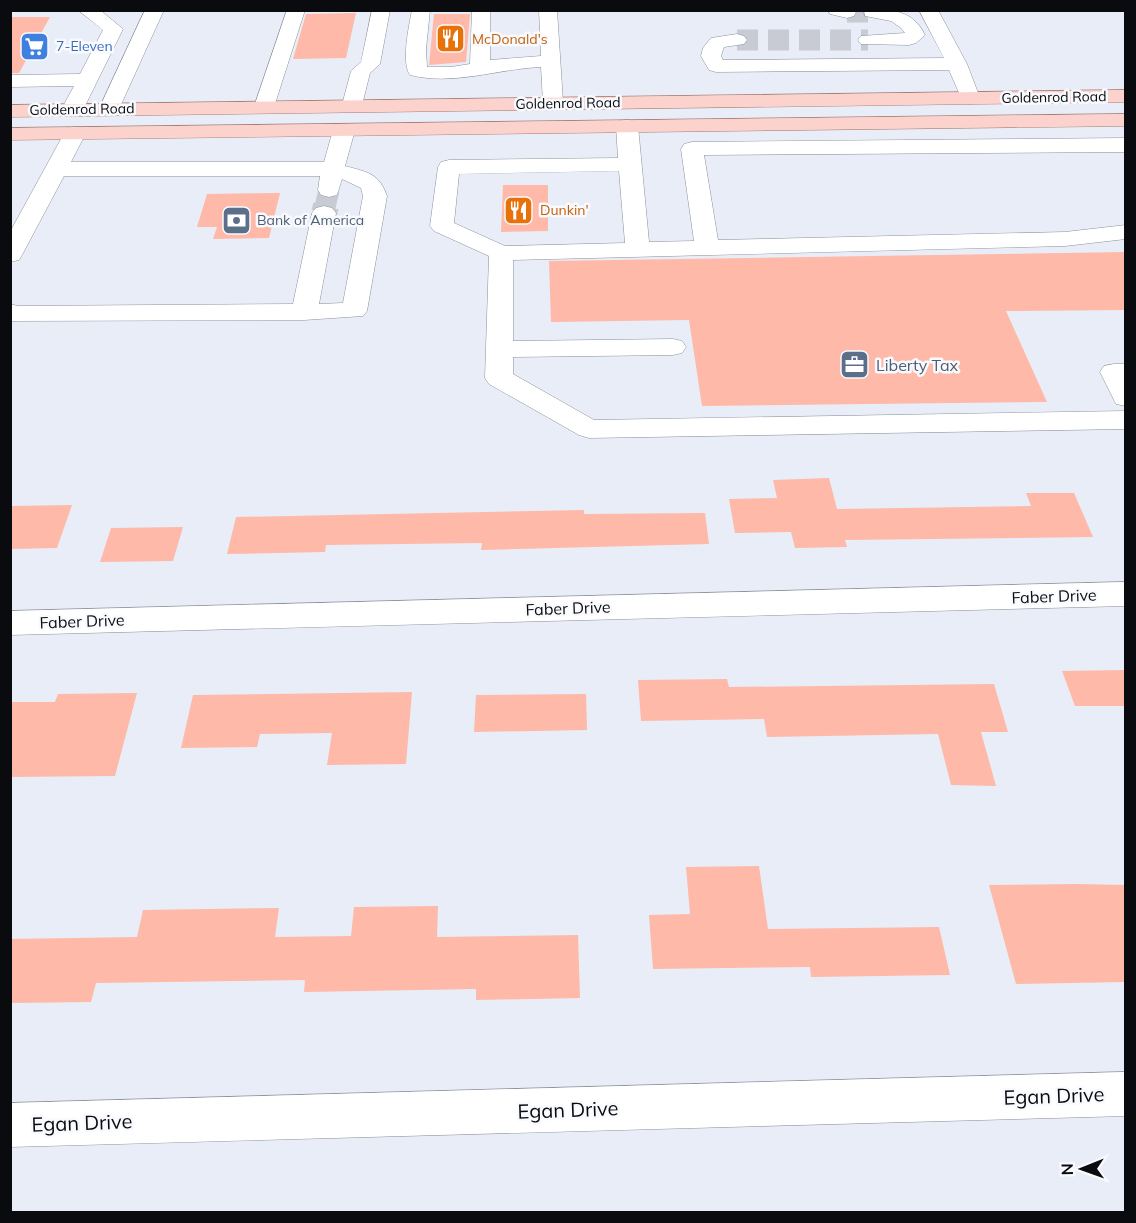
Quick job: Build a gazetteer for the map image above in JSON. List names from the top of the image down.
{
  "streets": {
    "main road": ["Goldenrod Road"],
    "street": ["Faber Drive", "Egan Drive"]
  },
  "places": {
    "restaurant": ["McDonald's", "Dunkin'"],
    "supermarket": ["7-Eleven"],
    "bank": ["Bank of America"],
    "office": ["Liberty Tax"]
  },
  "north": "left"
}
